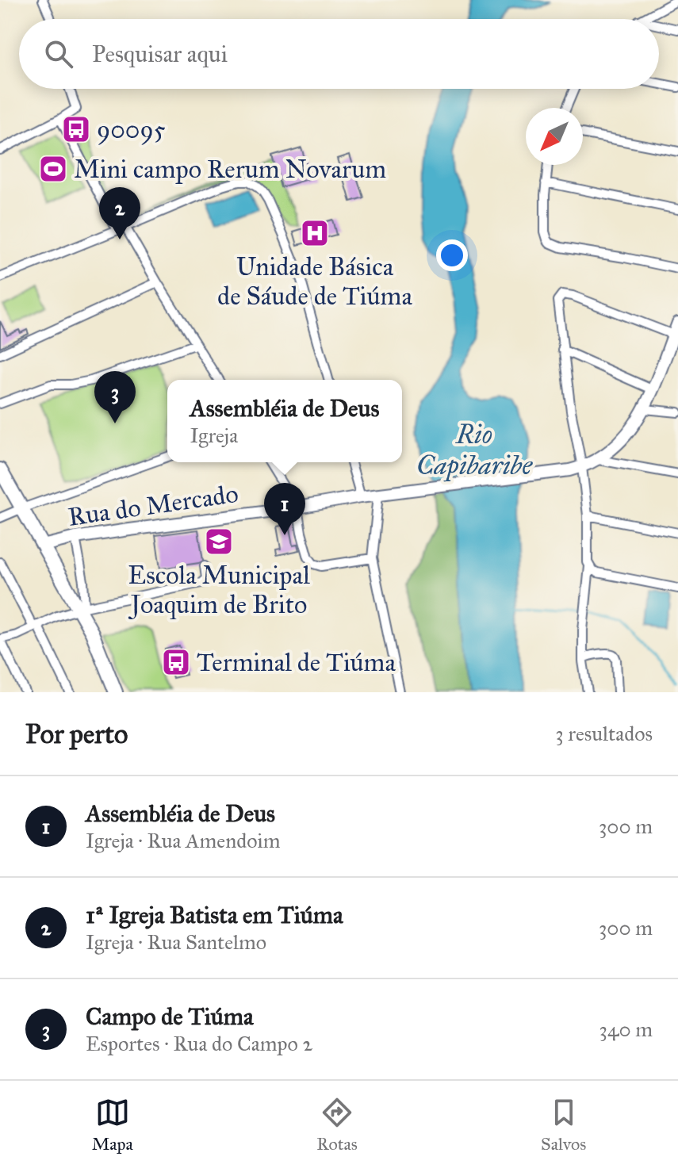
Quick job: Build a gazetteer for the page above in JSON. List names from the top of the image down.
{
  "streets": {
    "main road": ["Rua do Mercado"]
  },
  "water": ["Rio Capibaribe"],
  "places": {
    "bus stop": ["90095", "Terminal de Tiúma"],
    "sports": ["Mini campo Rerum Novarum"],
    "hospital": ["Unidade Básica de Sáude de Tiúma"],
    "school or university": ["Escola Municipal Joaquim de Brito"]
  },
  "north": "bottom left",
  "page": {
    "search": "Pesquisar aqui",
    "pins": ["2", "3", "1"],
    "popup": ["Assembléia de Deus", "Igreja"],
    "heading": ["Por perto", "3 resultados"],
    "list": [
      {
        "mark": "1",
        "name": "Assembléia de Deus",
        "note": "Igreja · Rua Amendoim",
        "value": "300 m"
      },
      {
        "mark": "2",
        "name": "1ª Igreja Batista em Tiúma",
        "note": "Igreja · Rua Santelmo",
        "value": "300 m"
      },
      {
        "mark": "3",
        "name": "Campo de Tiúma",
        "note": "Esportes · Rua do Campo 2",
        "value": "340 m"
      }
    ],
    "nav": ["Mapa", "Rotas", "Salvos"]
  }
}
